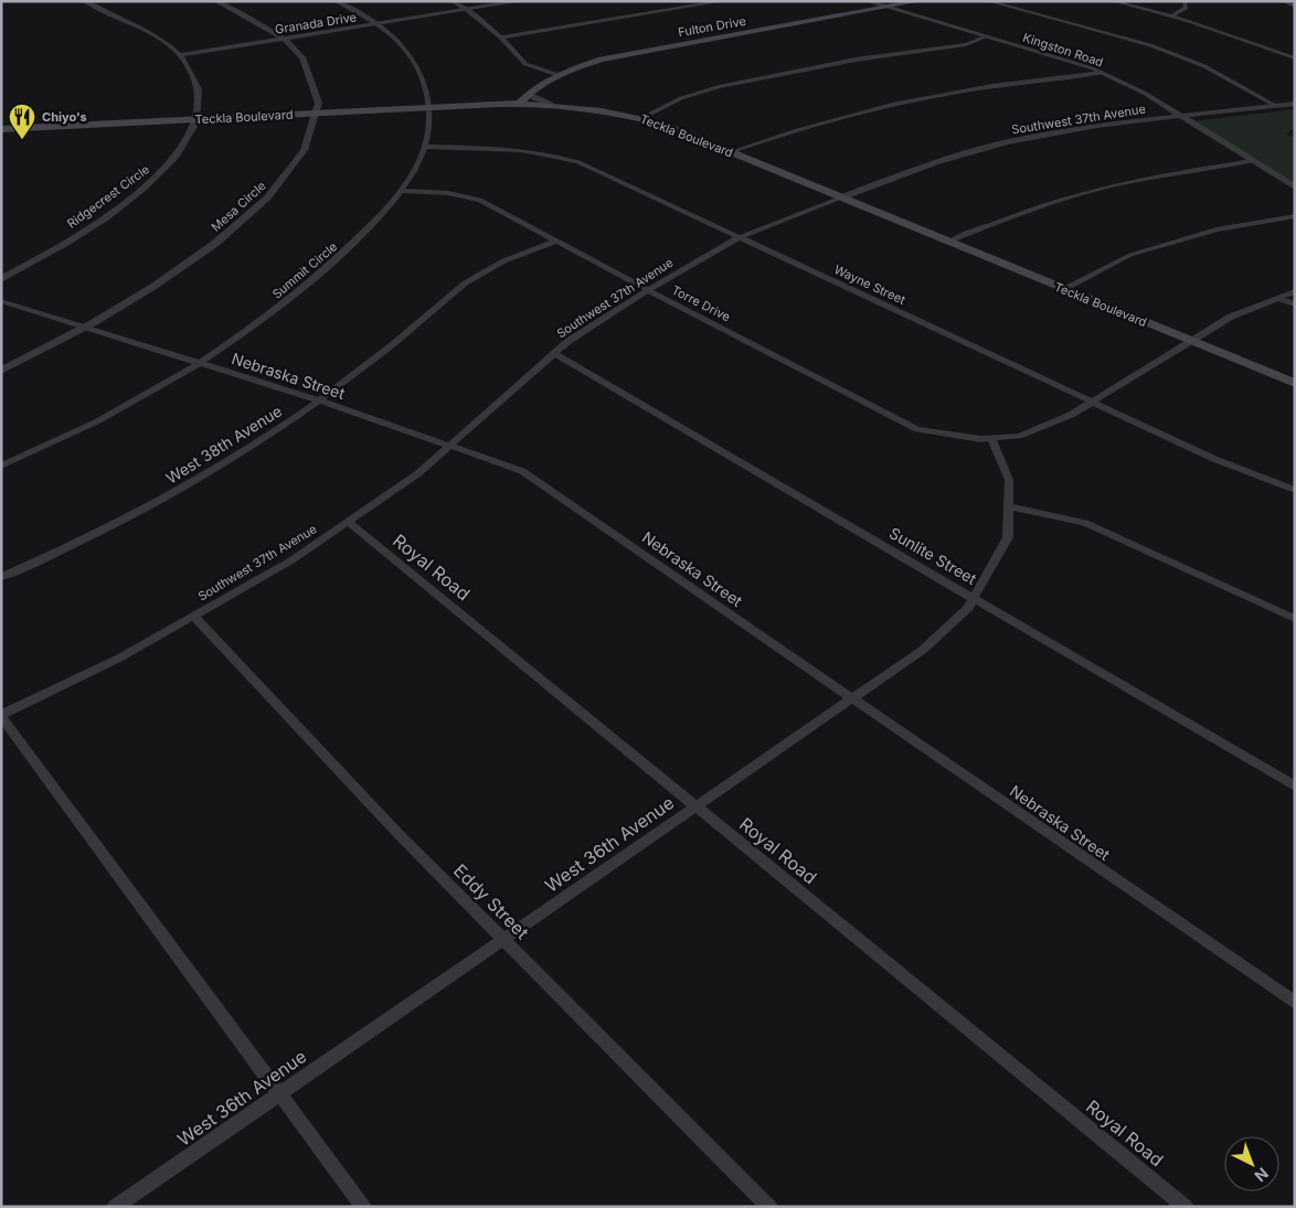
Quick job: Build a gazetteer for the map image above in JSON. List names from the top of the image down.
{
  "streets": {
    "main road": ["Fulton Drive", "Teckla Boulevard"],
    "street": [
      "Granada Drive",
      "Kingston Road",
      "Southwest 37th Avenue",
      "Ridgecrest Circle",
      "Mesa Circle",
      "Summit Circle",
      "Wayne Street",
      "Torre Drive",
      "Nebraska Street",
      "West 38th Avenue",
      "Sunlite Street",
      "Royal Road",
      "West 36th Avenue",
      "Eddy Street"
    ]
  },
  "crossings": [
    ["Granada Drive", "Ridgecrest Circle"],
    ["Granada Drive", "Mesa Circle"],
    ["Granada Drive", "Summit Circle"],
    ["Fulton Drive", "Kingston Road"],
    ["Fulton Drive", "Teckla Boulevard"],
    ["Kingston Road", "Southwest 37th Avenue"],
    ["Teckla Boulevard", "Southwest 37th Avenue"],
    ["Teckla Boulevard", "Ridgecrest Circle"],
    ["Teckla Boulevard", "Mesa Circle"],
    ["Teckla Boulevard", "Summit Circle"],
    ["Teckla Boulevard", "Torre Drive"],
    ["Southwest 37th Avenue", "Wayne Street"],
    ["Southwest 37th Avenue", "Torre Drive"],
    ["Southwest 37th Avenue", "Nebraska Street"],
    ["Southwest 37th Avenue", "Sunlite Street"],
    ["Southwest 37th Avenue", "Royal Road"],
    ["Southwest 37th Avenue", "Eddy Street"],
    ["Mesa Circle", "Nebraska Street"],
    ["Summit Circle", "Wayne Street"],
    ["Summit Circle", "Torre Drive"],
    ["Summit Circle", "Nebraska Street"],
    ["Wayne Street", "Torre Drive"],
    ["Torre Drive", "West 38th Avenue"],
    ["Torre Drive", "West 36th Avenue"],
    ["Nebraska Street", "West 38th Avenue"],
    ["Nebraska Street", "West 36th Avenue"],
    ["Sunlite Street", "West 36th Avenue"],
    ["Royal Road", "West 36th Avenue"],
    ["West 36th Avenue", "Eddy Street"]
  ],
  "places": {
    "restaurant": ["Chiyo's"]
  },
  "north": "bottom right"
}
